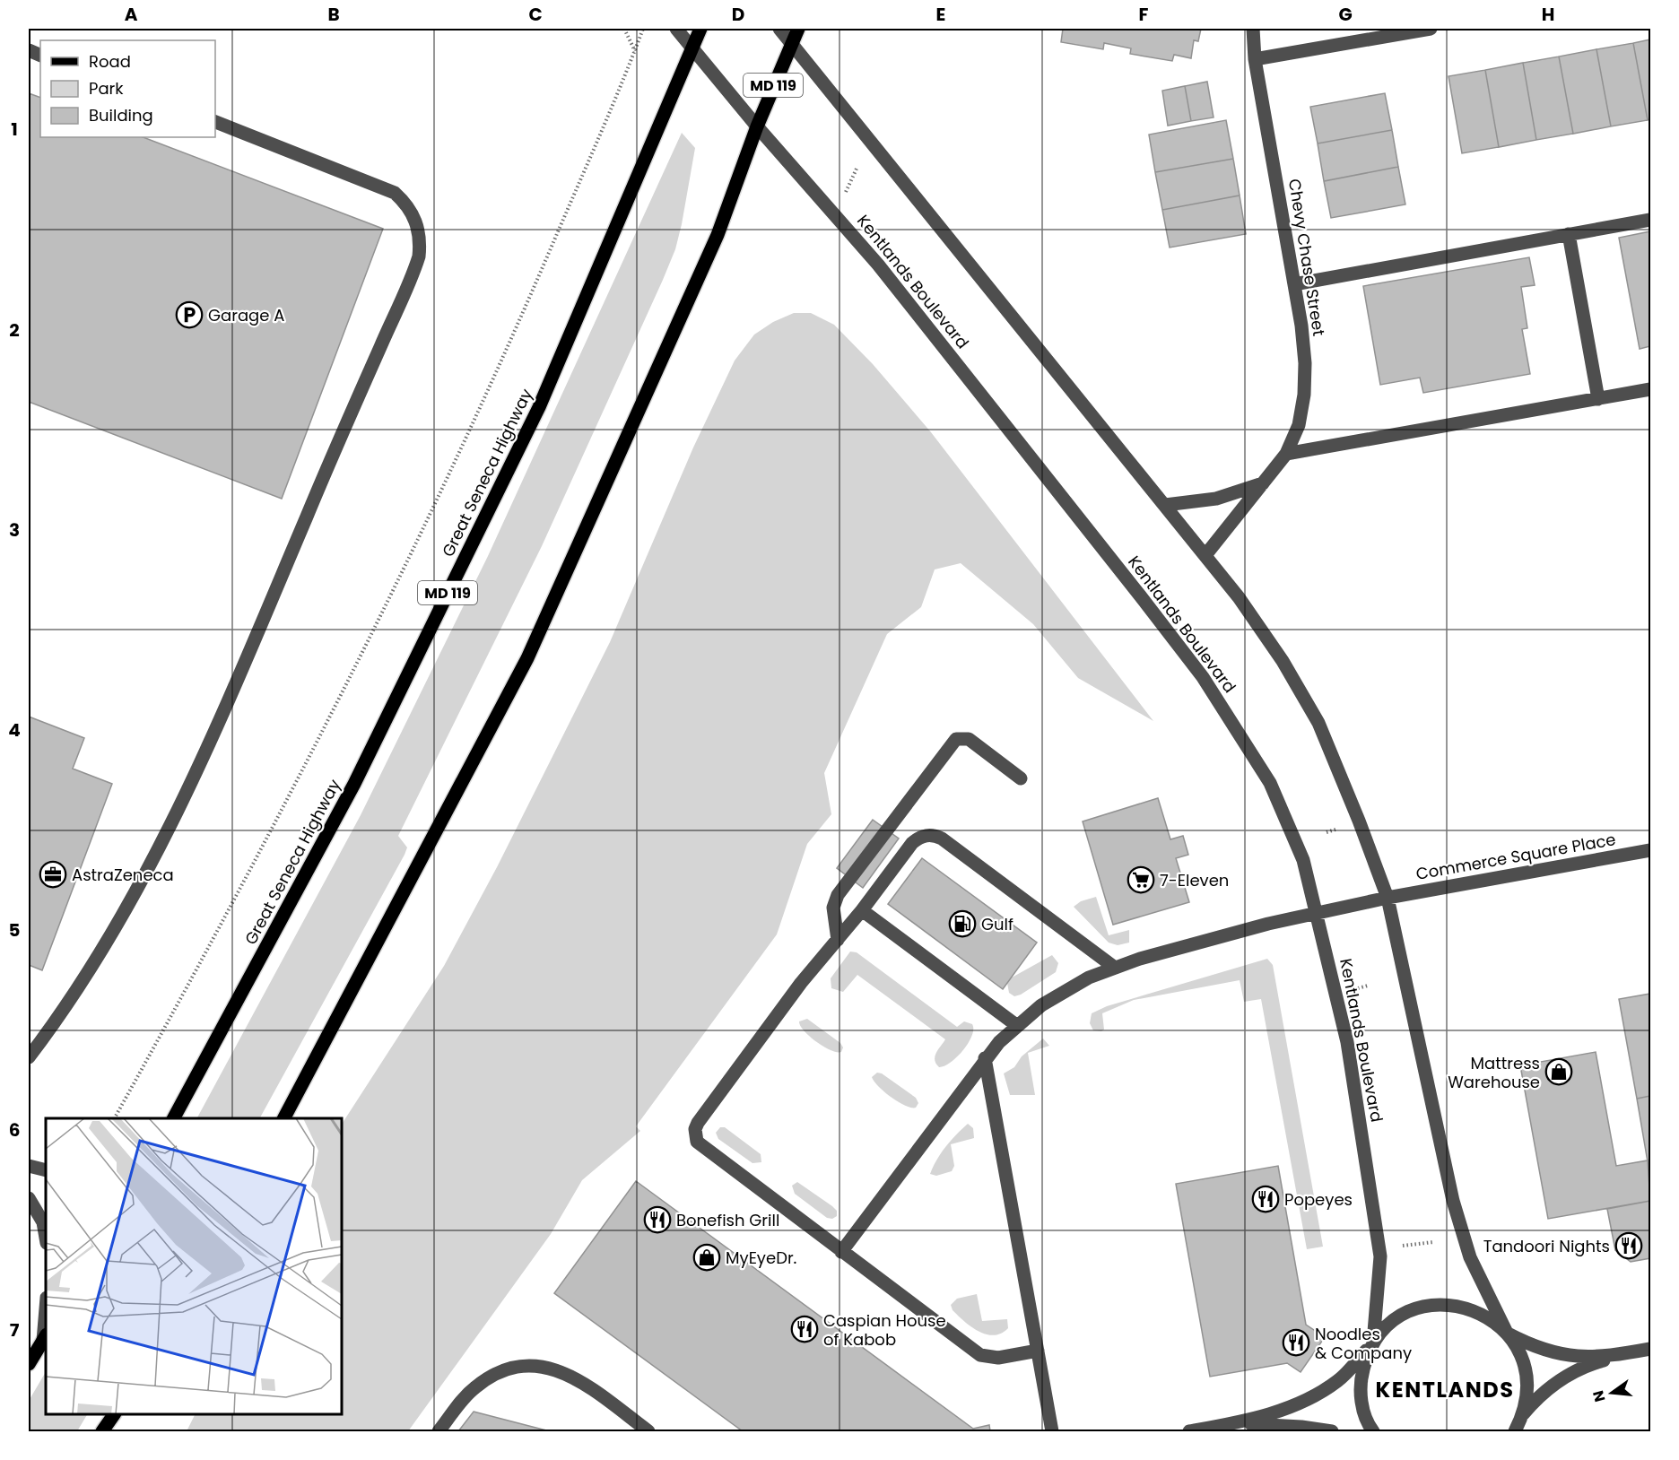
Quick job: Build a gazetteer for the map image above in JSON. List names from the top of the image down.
{
  "streets": {
    "main road": ["MD 119", "Great Seneca Highway"],
    "street": ["Chevy Chase Street", "Kentlands Boulevard", "Commerce Square Place"]
  },
  "crossings": [
    ["MD 119", "Kentlands Boulevard"],
    ["Kentlands Boulevard", "Great Seneca Highway"],
    ["Kentlands Boulevard", "Commerce Square Place"]
  ],
  "districts": ["KENTLANDS"],
  "places": {
    "parking": ["Garage A"],
    "office": ["AstraZeneca"],
    "supermarket": ["7-Eleven"],
    "fuel station": ["Gulf"],
    "shop": ["Mattress Warehouse", "MyEyeDr."],
    "restaurant": [
      "Popeyes",
      "Bonefish Grill",
      "Tandoori Nights",
      "Caspian House of Kabob",
      "Noodles & Company"
    ]
  },
  "legend": ["Road", "Park", "Building"],
  "north": "left",
  "grid": {
    "columns": [
      "A",
      "B",
      "C",
      "D",
      "E",
      "F",
      "G",
      "H"
    ],
    "rows": [
      "1",
      "2",
      "3",
      "4",
      "5",
      "6",
      "7"
    ]
  }
}
